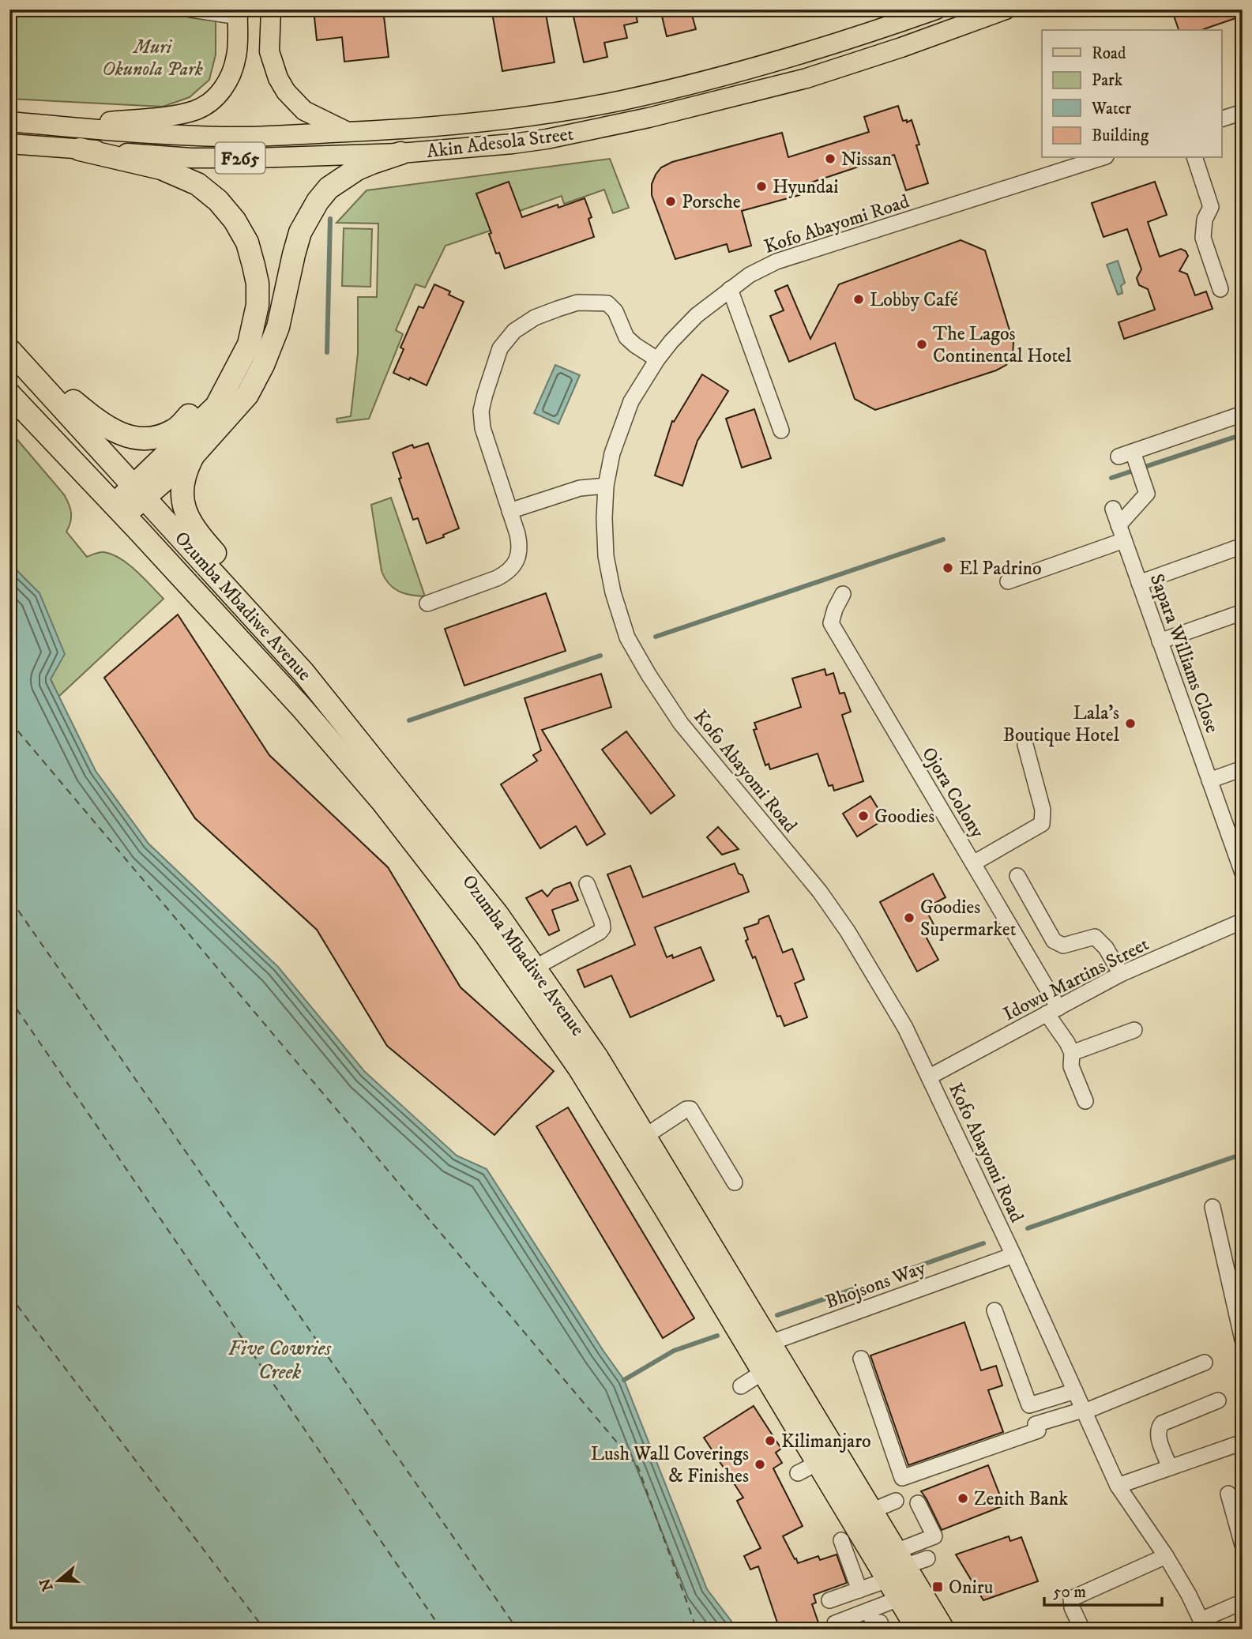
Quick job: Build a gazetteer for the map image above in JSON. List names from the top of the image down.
{
  "streets": {
    "highway": ["Ozumba Mbadiwe Avenue"],
    "main road": ["Akin Adesola Street", "F265"],
    "street": [
      "Kofo Abayomi Road",
      "Sapara Williams Close",
      "Ojora Colony",
      "Idowu Martins Street",
      "Bhojsons Way"
    ]
  },
  "crossings": [
    ["Kofo Abayomi Road", "Idowu Martins Street"],
    ["Kofo Abayomi Road", "Bhojsons Way"],
    ["Ozumba Mbadiwe Avenue", "Bhojsons Way"],
    ["Ojora Colony", "Idowu Martins Street"]
  ],
  "water": ["Five Cowries Creek"],
  "parks": ["Muri Okunola Park"],
  "places": {
    "other": [
      "Nissan",
      "Hyundai",
      "Porsche",
      "Lobby Café",
      "The Lagos Continental Hotel",
      "El Padrino",
      "Lala's Boutique Hotel",
      "Goodies",
      "Goodies Supermarket",
      "Kilimanjaro",
      "Lush Wall Coverings & Finishes",
      "Zenith Bank"
    ],
    "transit": ["Oniru"]
  },
  "legend": [
    "Road",
    "Park",
    "Water",
    "Building"
  ],
  "scale_bar": "50 m",
  "north": "left"
}
